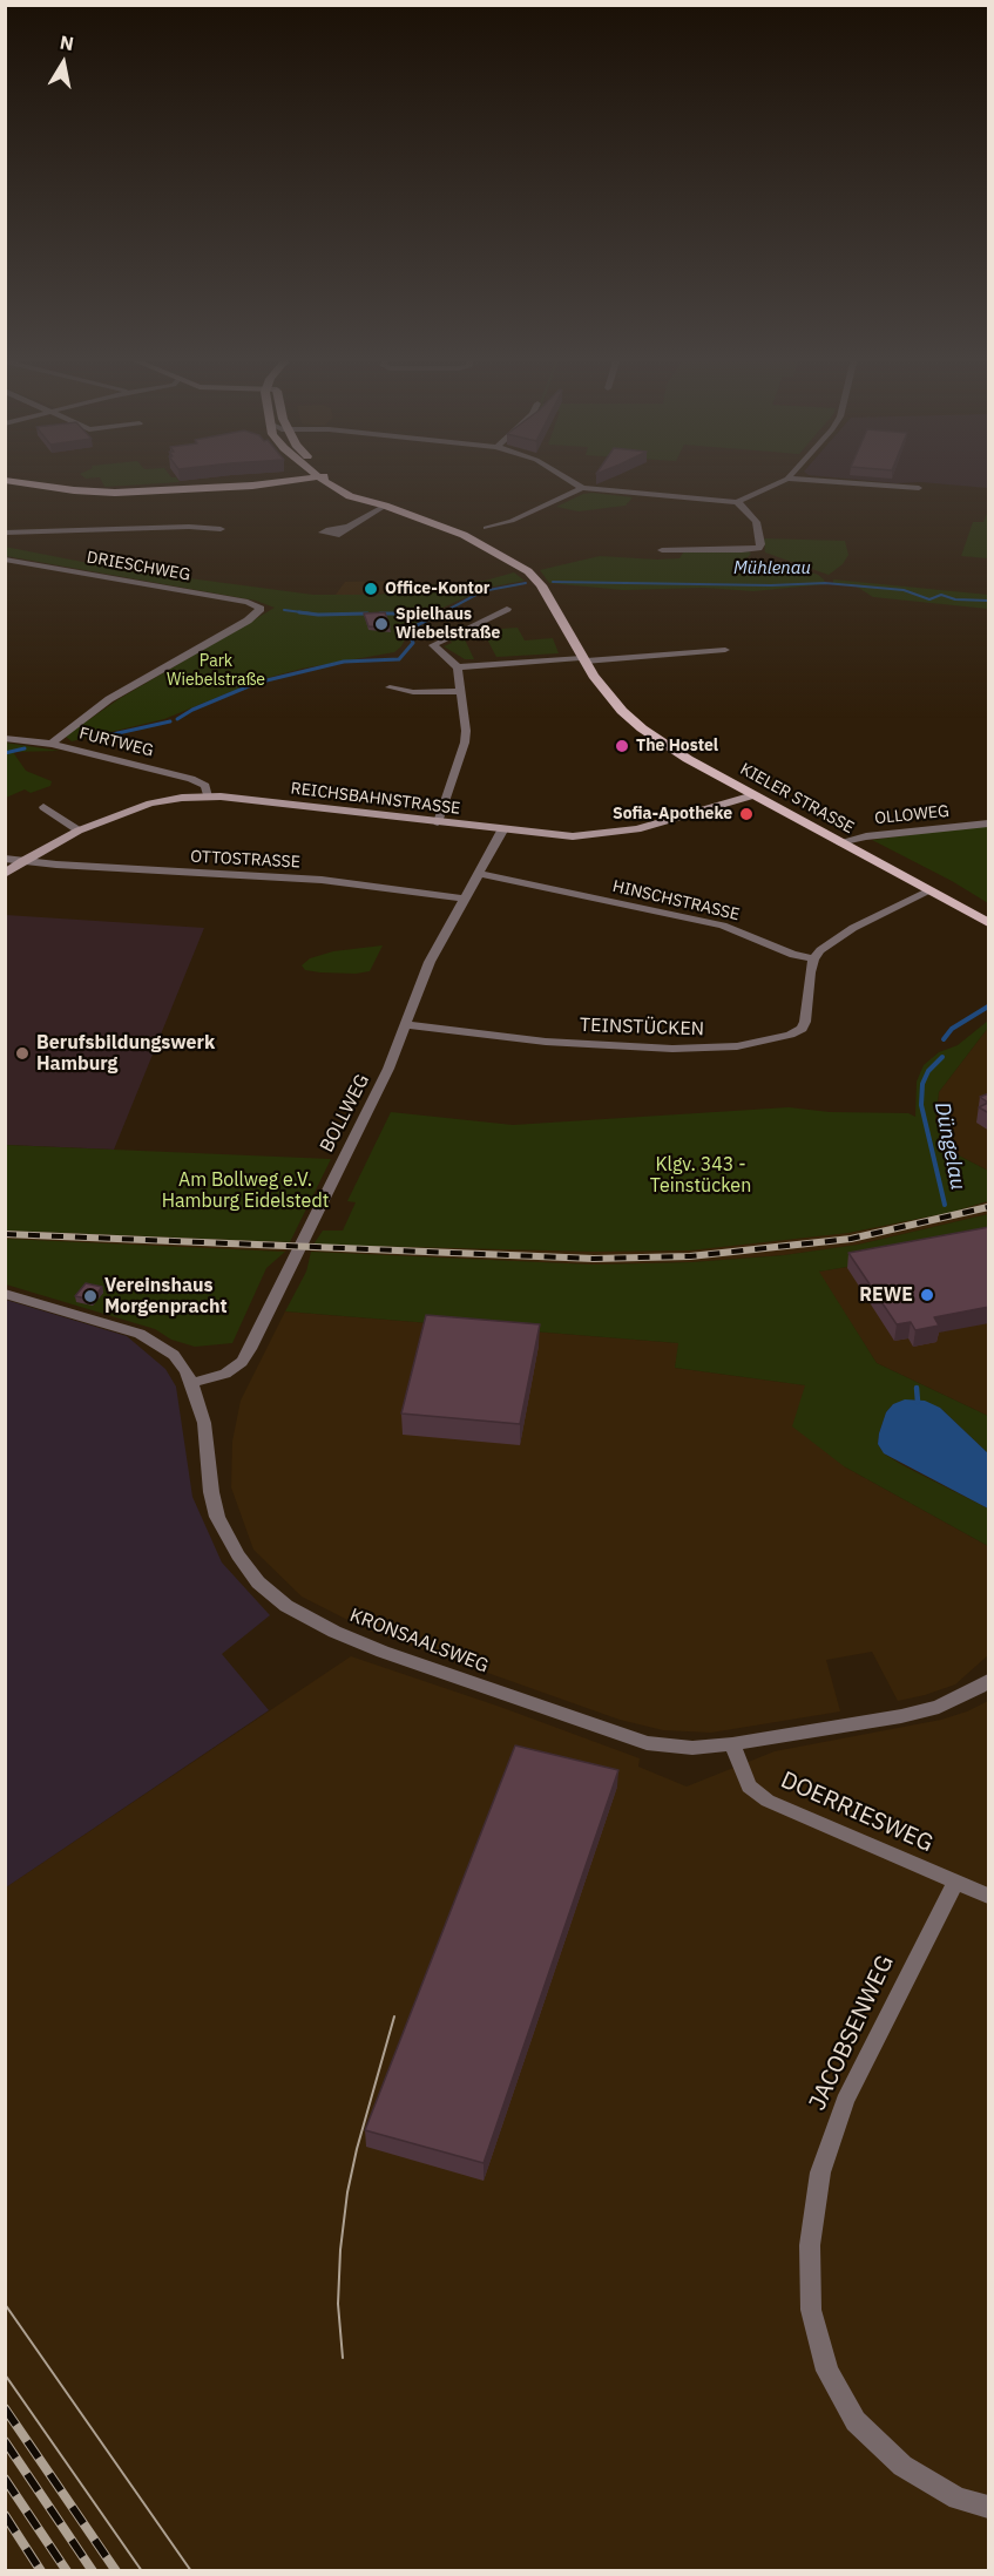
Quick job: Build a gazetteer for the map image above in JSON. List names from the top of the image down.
{
  "streets": {
    "main road": ["KIELER STRASSE"],
    "street": [
      "DRIESCHWEG",
      "FURTWEG",
      "REICHSBAHNSTRASSE",
      "OLLOWEG",
      "OTTOSTRASSE",
      "HINSCHSTRASSE",
      "TEINSTÜCKEN",
      "BOLLWEG",
      "KRONSAALSWEG",
      "DOERRIESWEG",
      "JACOBSENWEG"
    ]
  },
  "crossings": [
    ["DRIESCHWEG", "FURTWEG"],
    ["FURTWEG", "REICHSBAHNSTRASSE"],
    ["REICHSBAHNSTRASSE", "KIELER STRASSE"],
    ["REICHSBAHNSTRASSE", "OTTOSTRASSE"],
    ["REICHSBAHNSTRASSE", "BOLLWEG"],
    ["KIELER STRASSE", "OLLOWEG"],
    ["OTTOSTRASSE", "BOLLWEG"],
    ["HINSCHSTRASSE", "TEINSTÜCKEN"],
    ["HINSCHSTRASSE", "BOLLWEG"],
    ["TEINSTÜCKEN", "BOLLWEG"],
    ["BOLLWEG", "KRONSAALSWEG"],
    ["KRONSAALSWEG", "DOERRIESWEG"],
    ["DOERRIESWEG", "JACOBSENWEG"]
  ],
  "water": ["Mühlenau", "Düngelau"],
  "parks": ["Park Wiebelstraße", "Klgv. 343 - Teinstücken", "Am Bollweg e.V. Hamburg Eidelstedt"],
  "places": [
    "Office-Kontor",
    "Spielhaus Wiebelstraße",
    "The Hostel",
    "Sofia-Apotheke",
    "Berufsbildungswerk Hamburg",
    "REWE",
    "Vereinshaus Morgenpracht"
  ],
  "north": "top"
}
